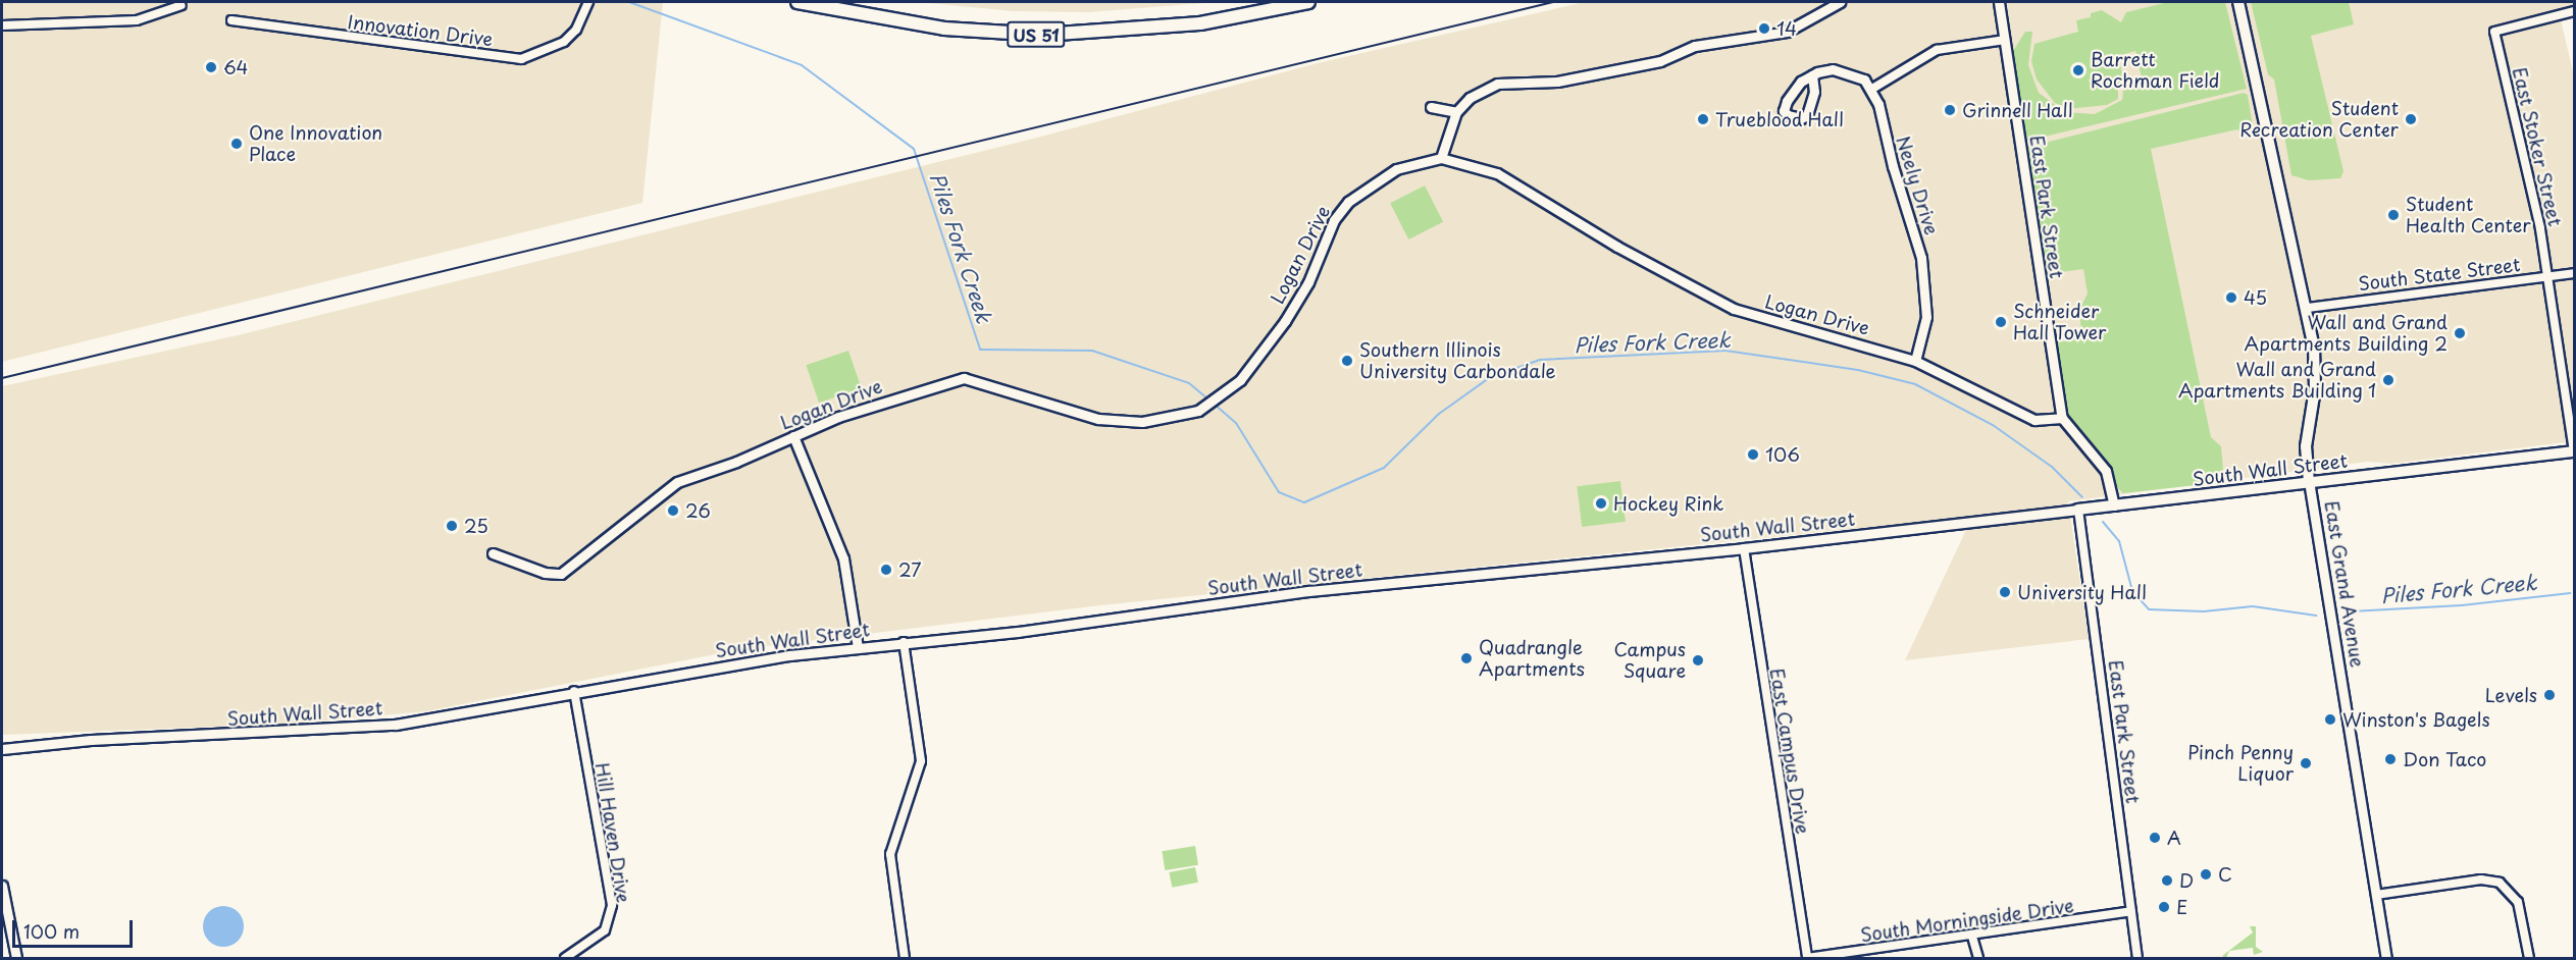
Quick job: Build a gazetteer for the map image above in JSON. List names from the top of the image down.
{
  "streets": {
    "highway": ["US 51"],
    "main road": ["South Wall Street", "East Grand Avenue"],
    "street": [
      "Innovation Drive",
      "East Stoker Street",
      "Neely Drive",
      "East Park Street",
      "Logan Drive",
      "South State Street",
      "East Campus Drive",
      "Hill Haven Drive",
      "South Morningside Drive"
    ]
  },
  "crossings": [
    ["East Stoker Street", "South State Street"],
    ["East Stoker Street", "South Wall Street"],
    ["Neely Drive", "Logan Drive"],
    ["East Park Street", "Logan Drive"],
    ["East Park Street", "South Wall Street"],
    ["East Park Street", "South Morningside Drive"],
    ["South State Street", "East Grand Avenue"],
    ["South Wall Street", "East Grand Avenue"],
    ["South Wall Street", "East Campus Drive"],
    ["South Wall Street", "Hill Haven Drive"],
    ["East Campus Drive", "South Morningside Drive"]
  ],
  "water": ["Piles Fork Creek"],
  "places": [
    "14",
    "64",
    "Barrett Rochman Field",
    "Grinnell Hall",
    "Trueblood Hall",
    "Student Recreation Center",
    "One Innovation Place",
    "Student Health Center",
    "45",
    "Schneider Hall Tower",
    "Wall and Grand Apartments Building 2",
    "Southern Illinois University Carbondale",
    "Wall and Grand Apartments Building 1",
    "106",
    "Hockey Rink",
    "26",
    "25",
    "27",
    "University Hall",
    "Quadrangle Apartments",
    "Campus Square",
    "Levels",
    "Winston's Bagels",
    "Don Taco",
    "Pinch Penny Liquor",
    "A",
    "C",
    "D",
    "E"
  ],
  "scale_bar": "100 m"
}
